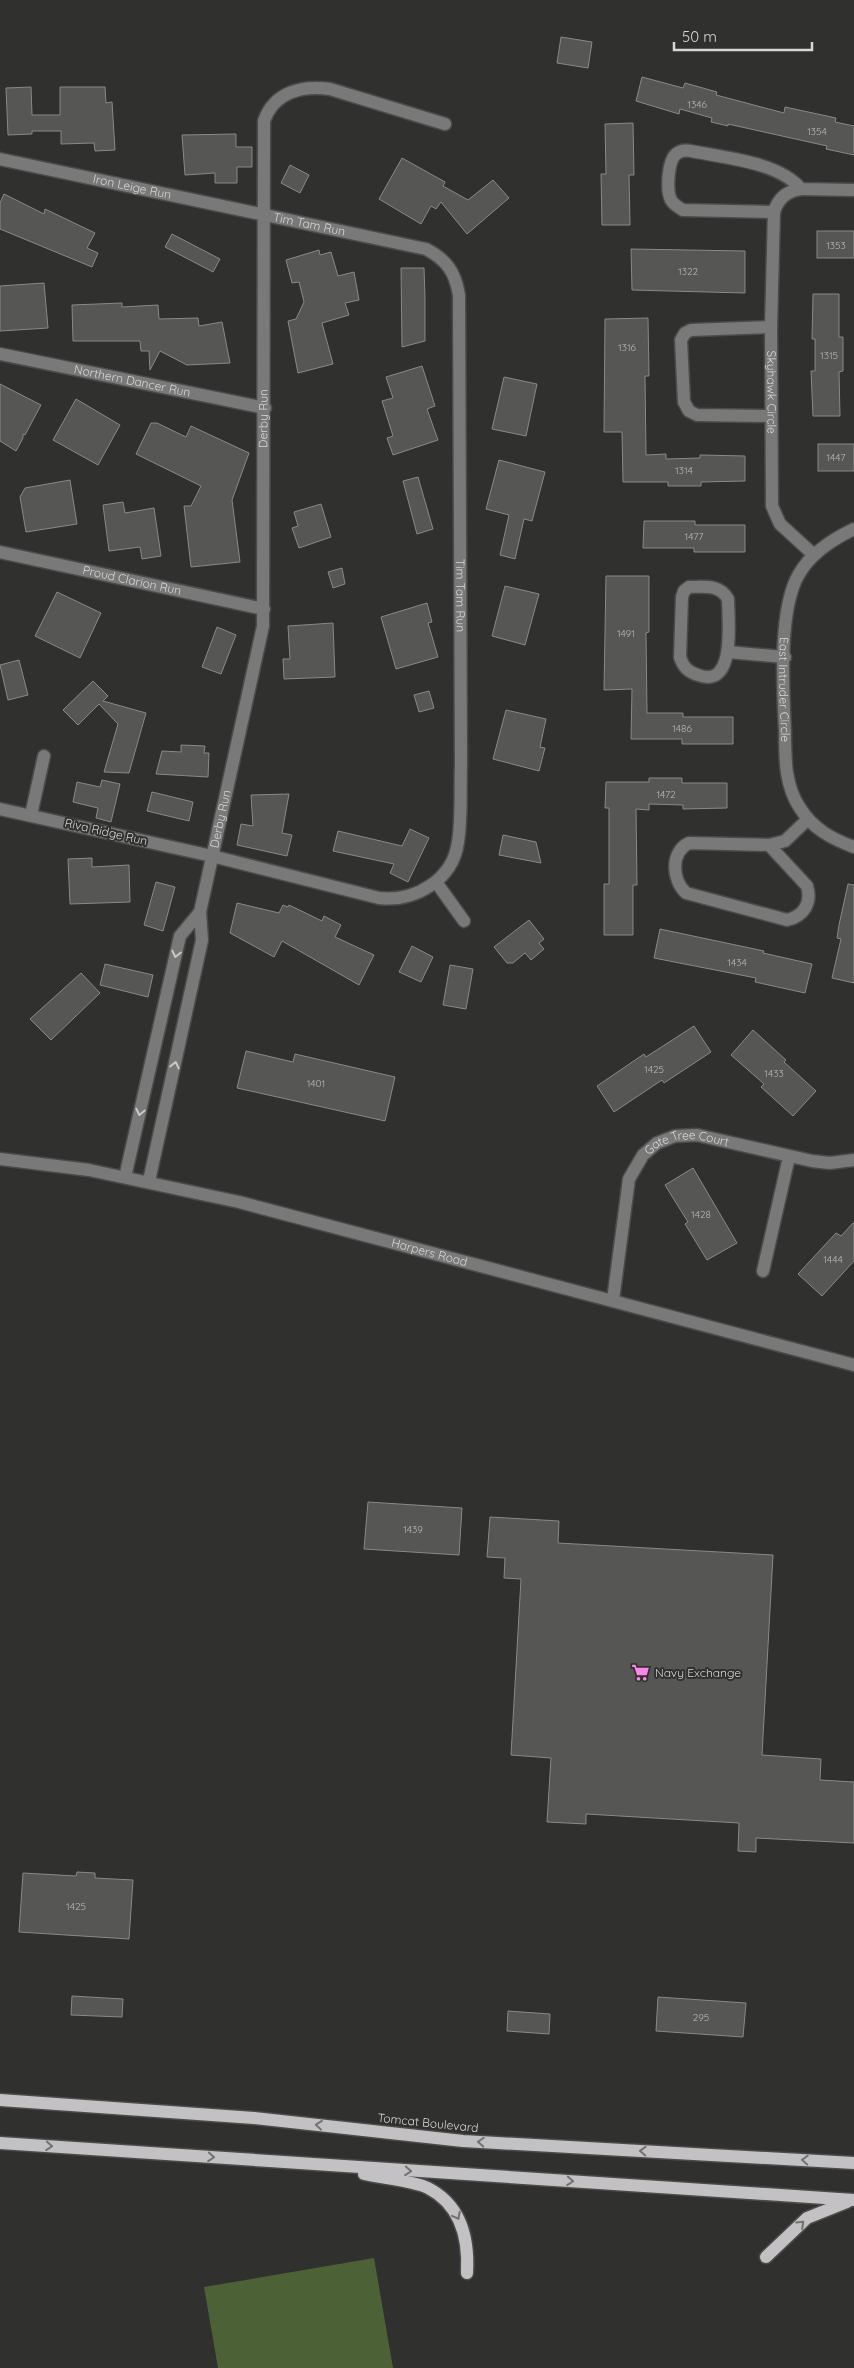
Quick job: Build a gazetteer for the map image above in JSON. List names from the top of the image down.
{
  "streets": {
    "main road": ["Tomcat Boulevard"],
    "street": [
      "Iron Leige Run",
      "Tim Tam Run",
      "Northern Dancer Run",
      "Skyhawk Circle",
      "Derby Run",
      "Proud Clarion Run",
      "East Intruder Circle",
      "Riva Ridge Run",
      "Gate Tree Court",
      "Harpers Road"
    ]
  },
  "crossings": [
    ["Iron Leige Run", "Tim Tam Run"],
    ["Iron Leige Run", "Derby Run"],
    ["Tim Tam Run", "Derby Run"],
    ["Tim Tam Run", "Riva Ridge Run"],
    ["Northern Dancer Run", "Derby Run"],
    ["Skyhawk Circle", "East Intruder Circle"],
    ["Derby Run", "Proud Clarion Run"],
    ["Derby Run", "Riva Ridge Run"],
    ["Derby Run", "Harpers Road"],
    ["Gate Tree Court", "Harpers Road"]
  ],
  "places": {
    "supermarket": ["Navy Exchange"]
  },
  "house_numbers": [
    "1346",
    "1354",
    "1353",
    "1322",
    "1316",
    "1315",
    "1447",
    "1314",
    "1477",
    "1491",
    "1486",
    "1472",
    "1434",
    "1425",
    "1433",
    "1401",
    "1428",
    "1444",
    "1439",
    "1425",
    "295"
  ],
  "scale_bar": "50 m"
}
